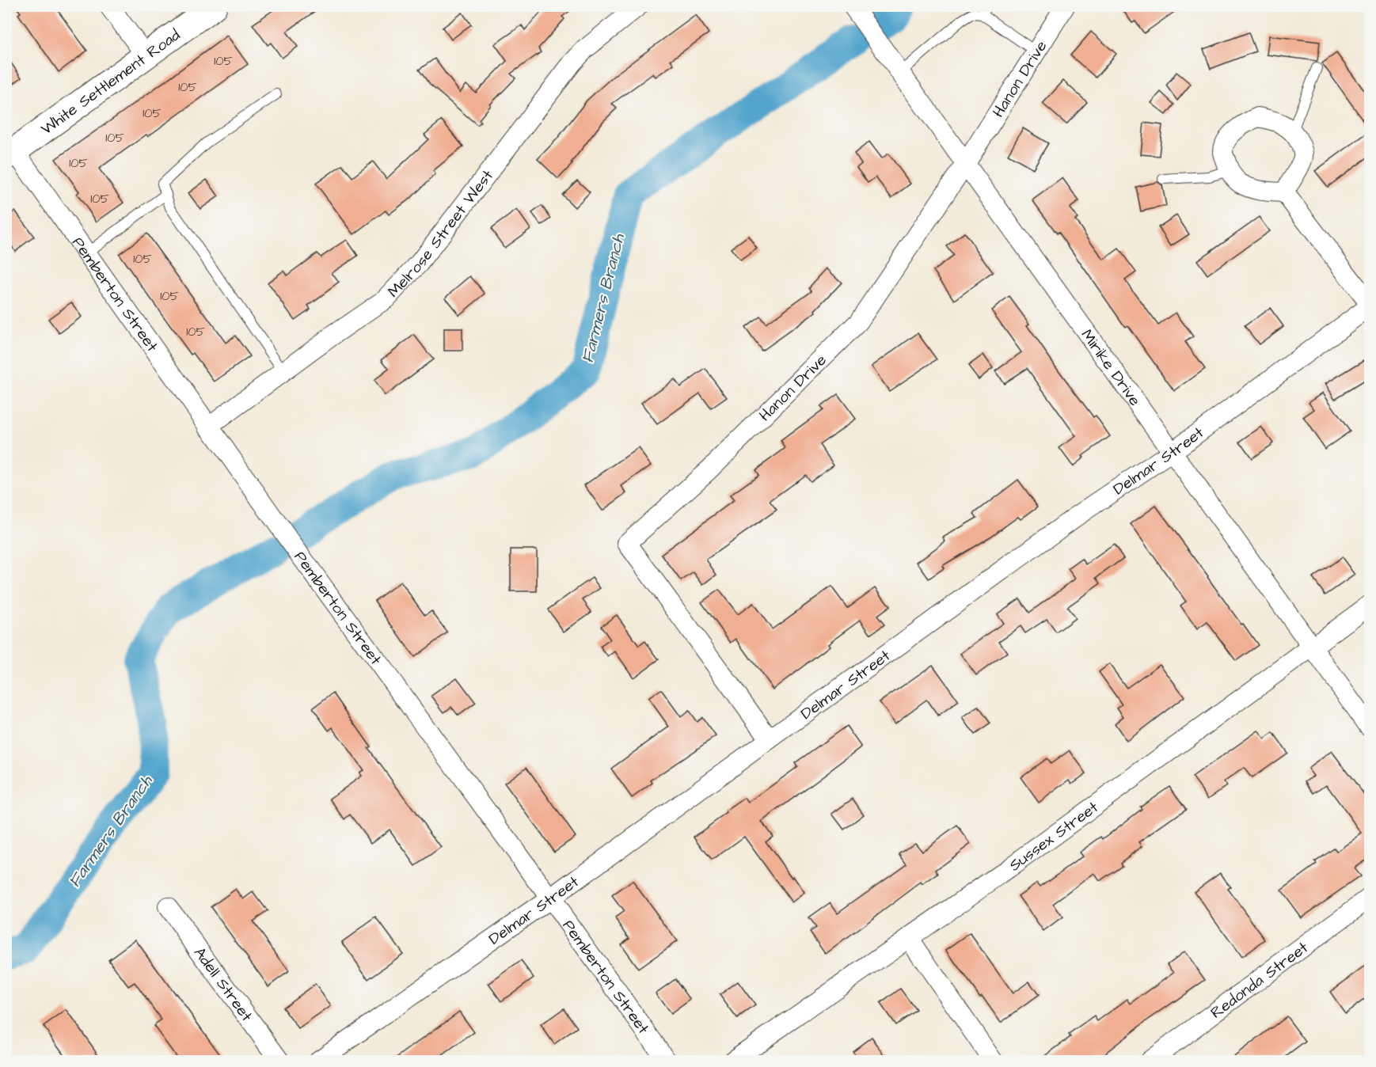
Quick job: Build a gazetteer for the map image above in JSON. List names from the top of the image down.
{
  "streets": {
    "main road": ["White Settlement Road"],
    "street": [
      "Hanon Drive",
      "Melrose Street West",
      "Pemberton Street",
      "Mirike Drive",
      "Delmar Street",
      "Sussex Street",
      "Redonda Street",
      "Adell Street"
    ]
  },
  "crossings": [
    ["Hanon Drive", "Mirike Drive"],
    ["Hanon Drive", "Delmar Street"],
    ["White Settlement Road", "Pemberton Street"],
    ["Melrose Street West", "Pemberton Street"],
    ["Pemberton Street", "Delmar Street"],
    ["Mirike Drive", "Delmar Street"],
    ["Mirike Drive", "Sussex Street"]
  ],
  "water": ["Farmers Branch"],
  "house_numbers": [
    "105",
    "105",
    "105",
    "105",
    "105",
    "105",
    "105",
    "105",
    "105"
  ]
}
